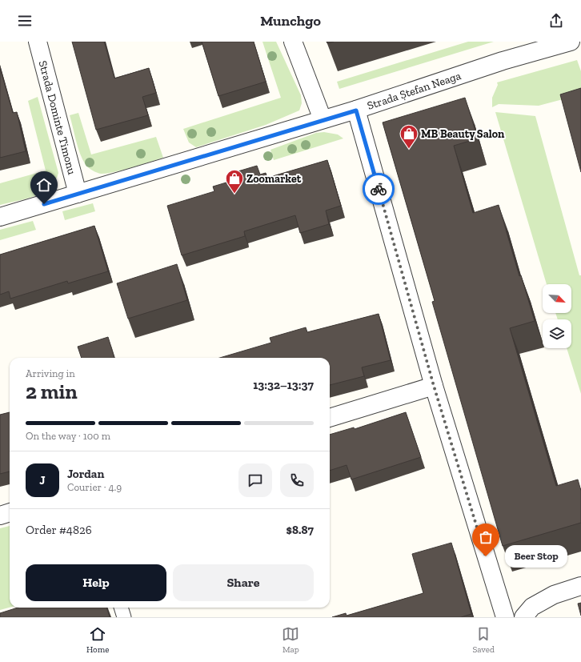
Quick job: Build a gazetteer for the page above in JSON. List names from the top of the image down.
{
  "streets": {
    "street": ["Strada Ștefan Neaga", "Strada Dominte Timonu"]
  },
  "crossings": [
    ["Strada Ștefan Neaga", "Strada Dominte Timonu"]
  ],
  "places": {
    "shop": ["MB Beauty Salon", "Zoomarket"],
    "other": ["Beer Stop"]
  },
  "north": "bottom right",
  "page": {
    "header": "Munchgo",
    "heading": ["2 min", "Arriving in", "13:32–13:37"],
    "panel": [
      "Jordan",
      "Courier · 4.9",
      "Order #4826",
      "$8.87"
    ],
    "bar": "On the way · 100 m",
    "round": "J",
    "bubble": "Beer Stop",
    "buttons": ["Help", "Share"],
    "tabs": ["Home", "Map", "Saved"]
  }
}
